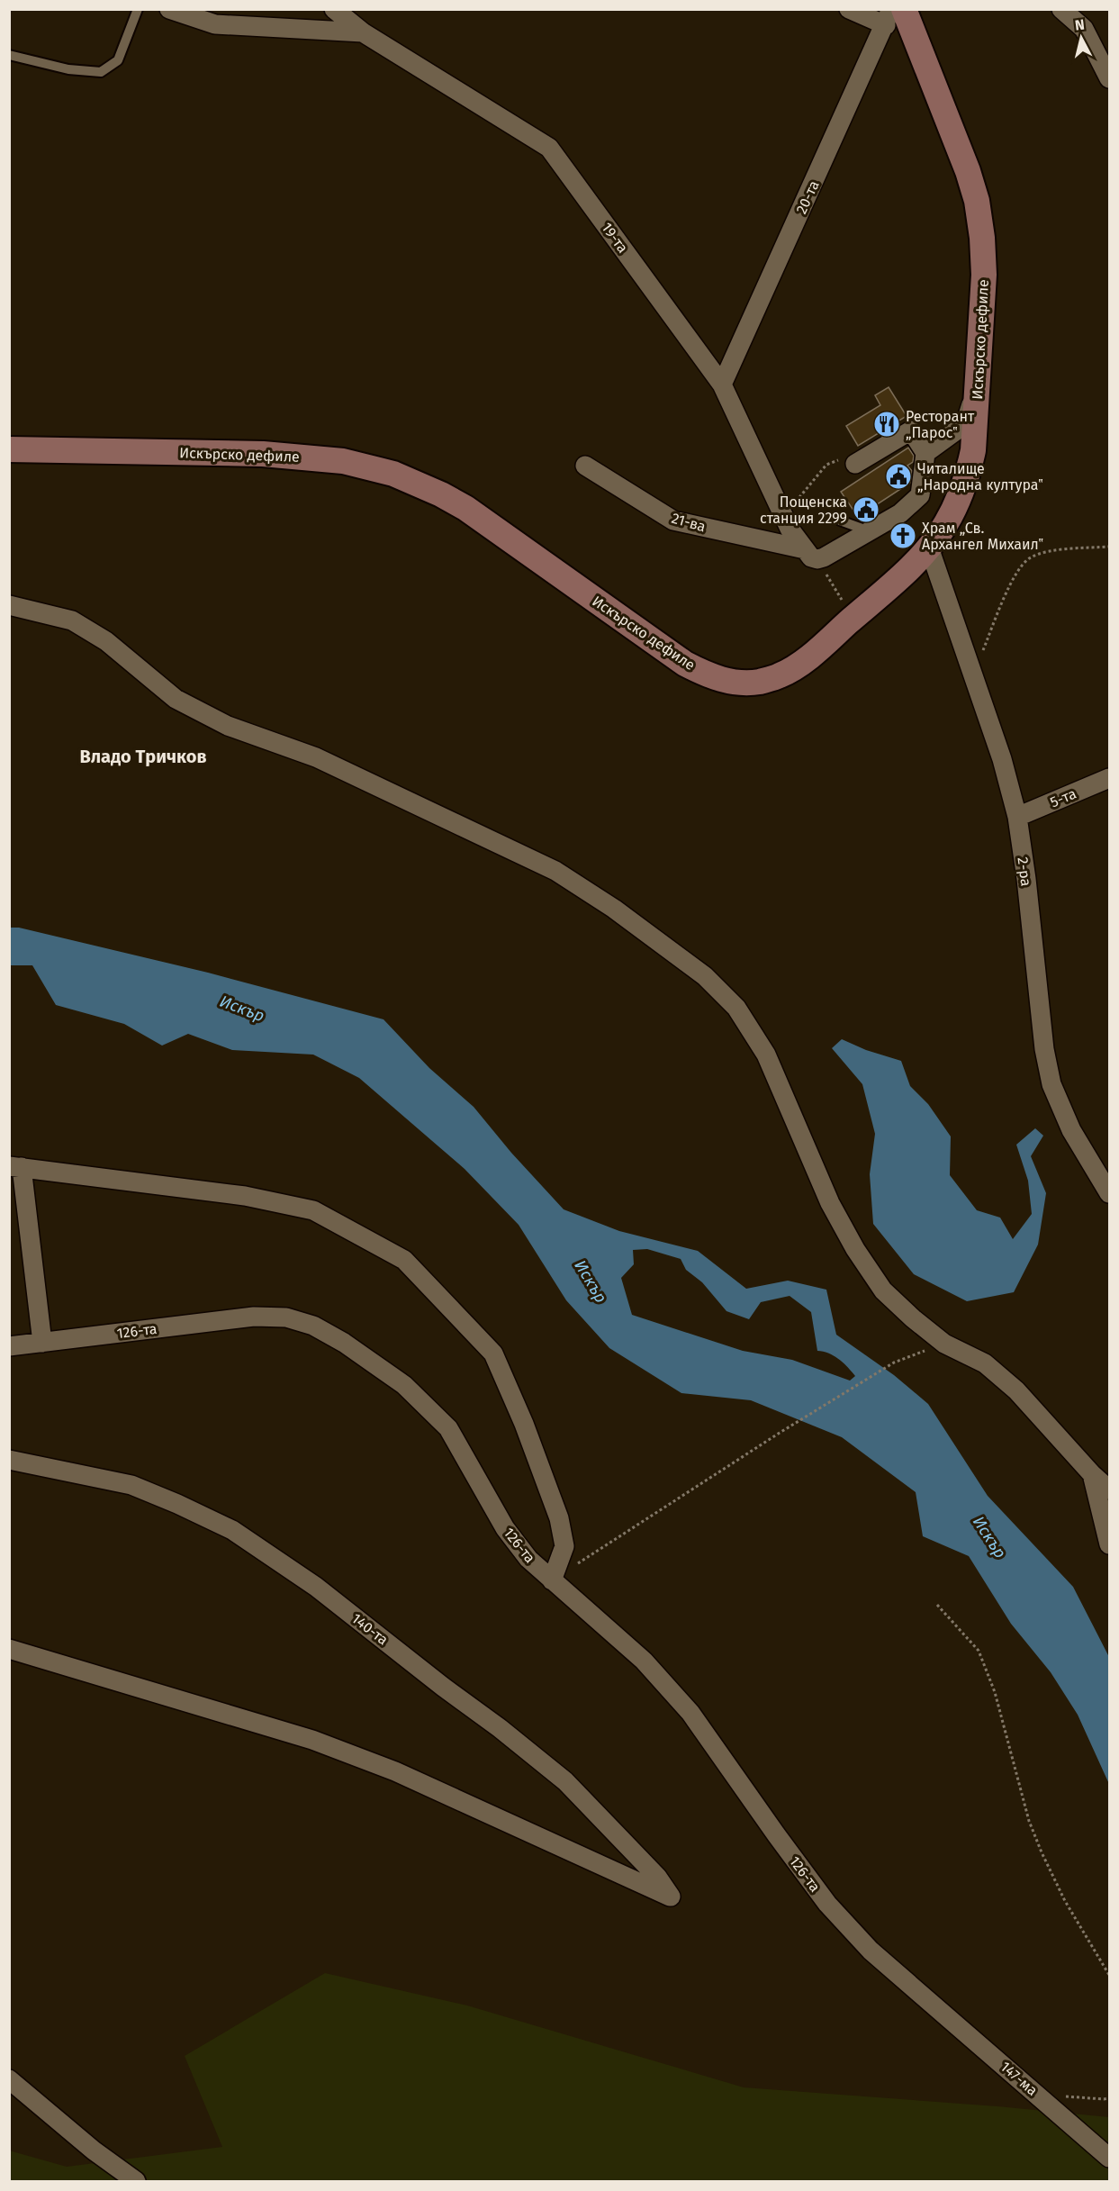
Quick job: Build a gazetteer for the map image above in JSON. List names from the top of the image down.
{
  "streets": {
    "main road": ["Искърско дефиле"],
    "street": [
      "20-та",
      "19-та",
      "21-ва",
      "5-та",
      "2-ра",
      "126-та",
      "140-та",
      "147-ма"
    ]
  },
  "crossings": [
    ["20-та", "19-та"],
    ["20-та", "Искърско дефиле"],
    ["19-та", "21-ва"],
    ["Искърско дефиле", "2-ра"],
    ["5-та", "2-ра"],
    ["126-та", "147-ма"]
  ],
  "districts": ["Владо Тричков"],
  "water": ["Искър"],
  "places": {
    "restaurant": ["Ресторант „Парос‟"],
    "public building": ["Читалище „Народна култура‟", "Пощенска станция 2299"],
    "church": ["Храм „Св. Архангел Михаил‟"]
  },
  "north": "top"
}
